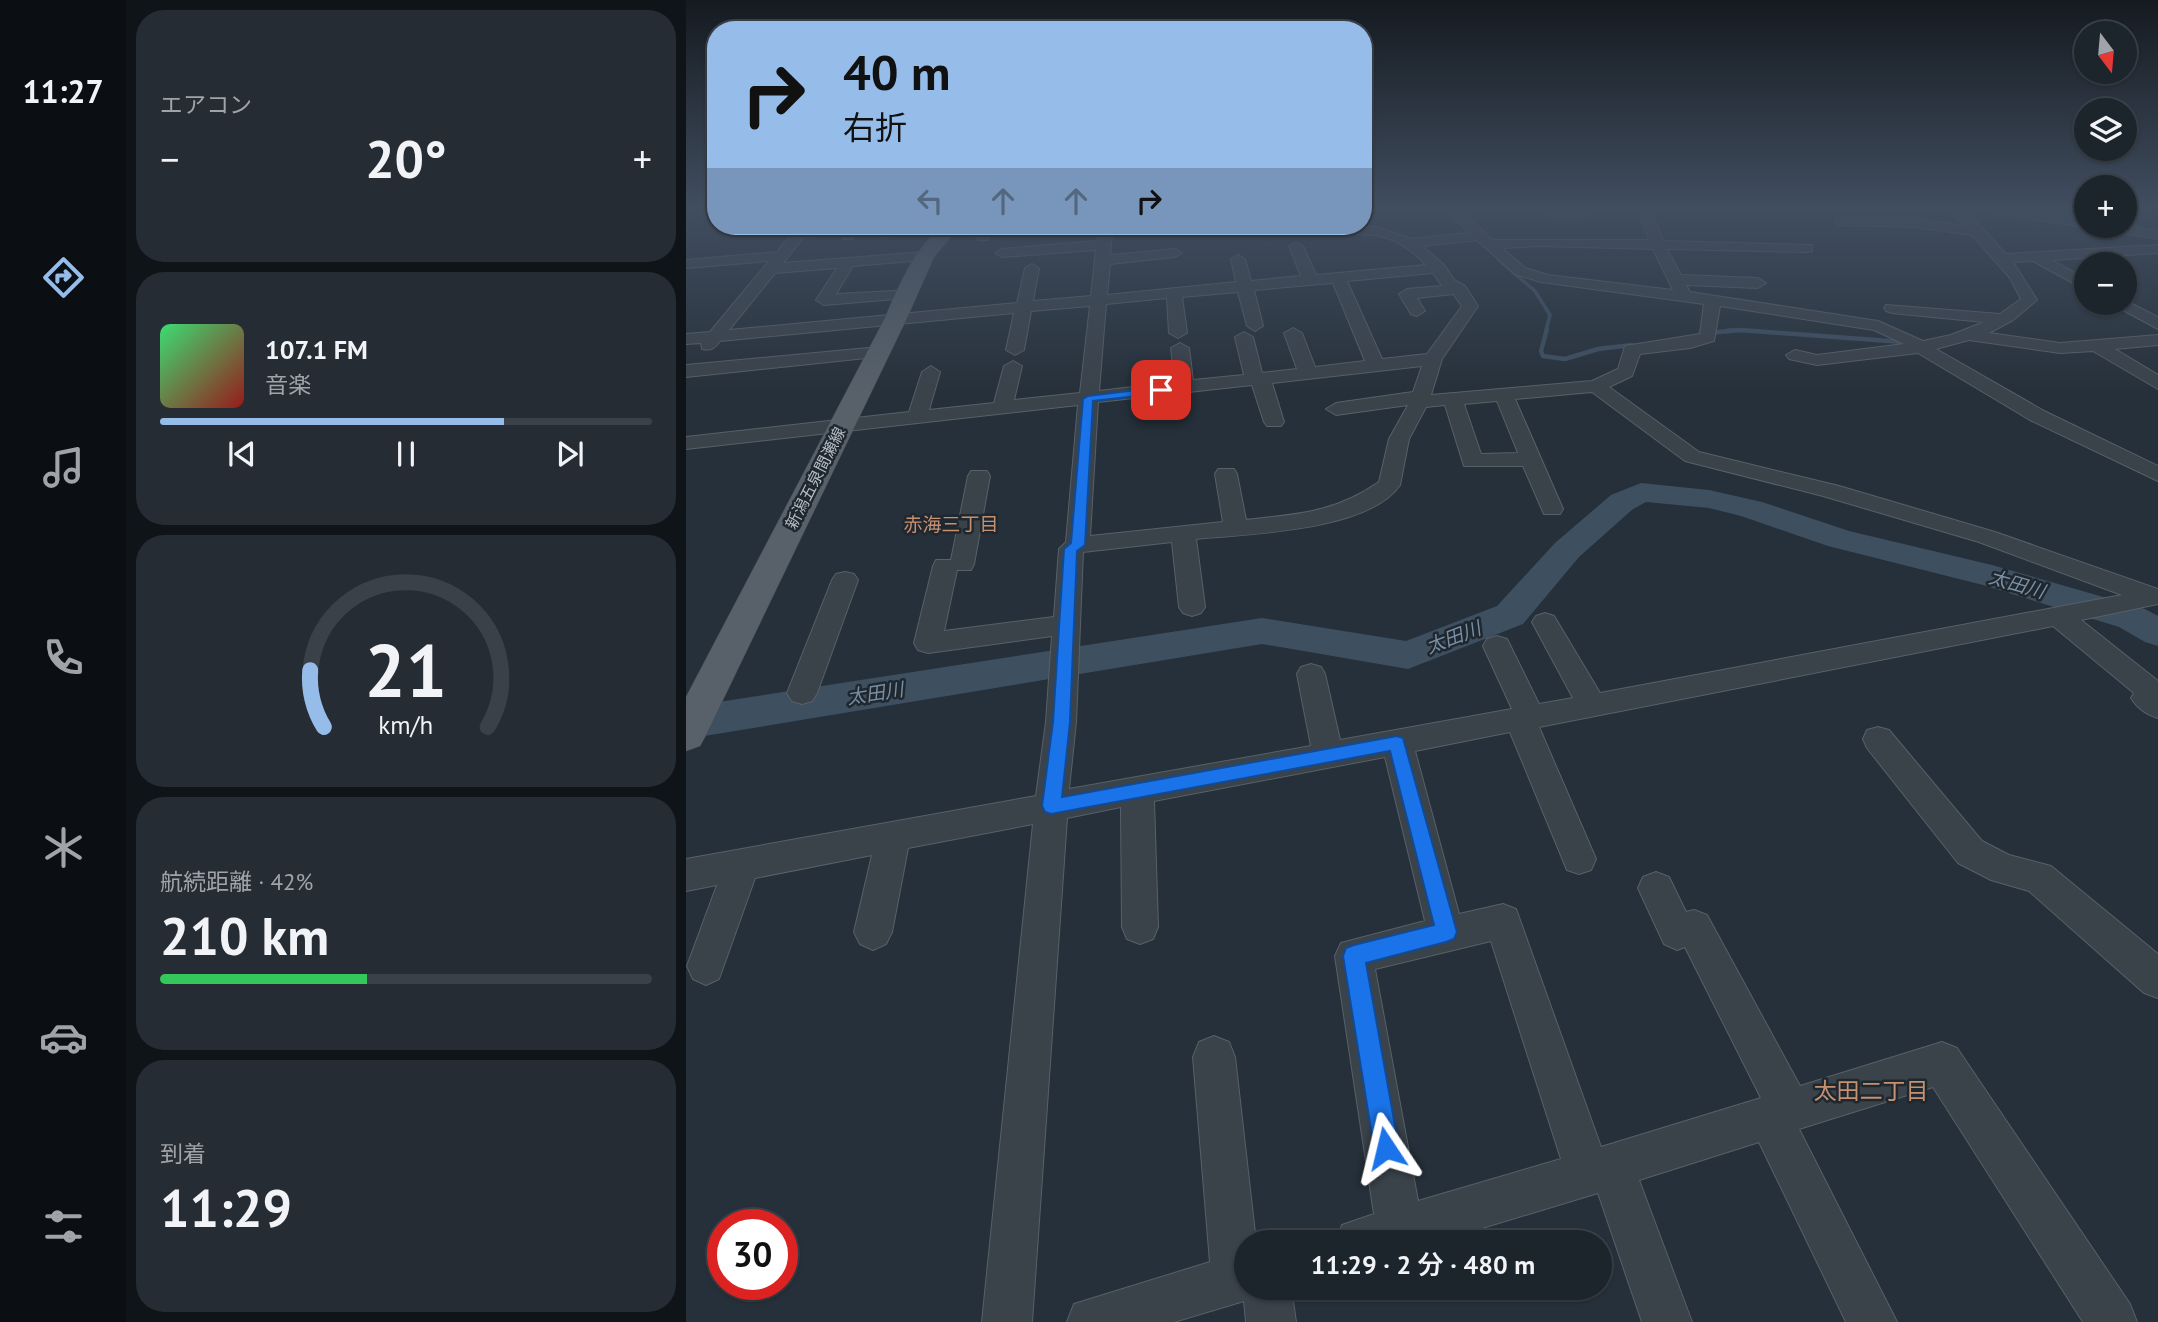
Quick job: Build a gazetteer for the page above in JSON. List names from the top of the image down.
{
  "streets": {
    "main road": ["新潟五泉間瀬線"]
  },
  "districts": ["赤海三丁目", "太田二丁目"],
  "water": ["太田川"],
  "north": "bottom",
  "page": {
    "tabs": "11:27",
    "tile": [
      "エアコン",
      ["航続距離 · 42%", "210 km"],
      ["到着", "11:29"]
    ],
    "map_buttons": ["+", "−"],
    "turn": ["40 m", "右折"],
    "heat": ["−", "20°", "+"],
    "song": ["107.1 FM", "音楽"],
    "limit": "30",
    "trip": "11:29 · 2 分 · 480 m",
    "gauge": ["21", "km/h"]
  }
}
